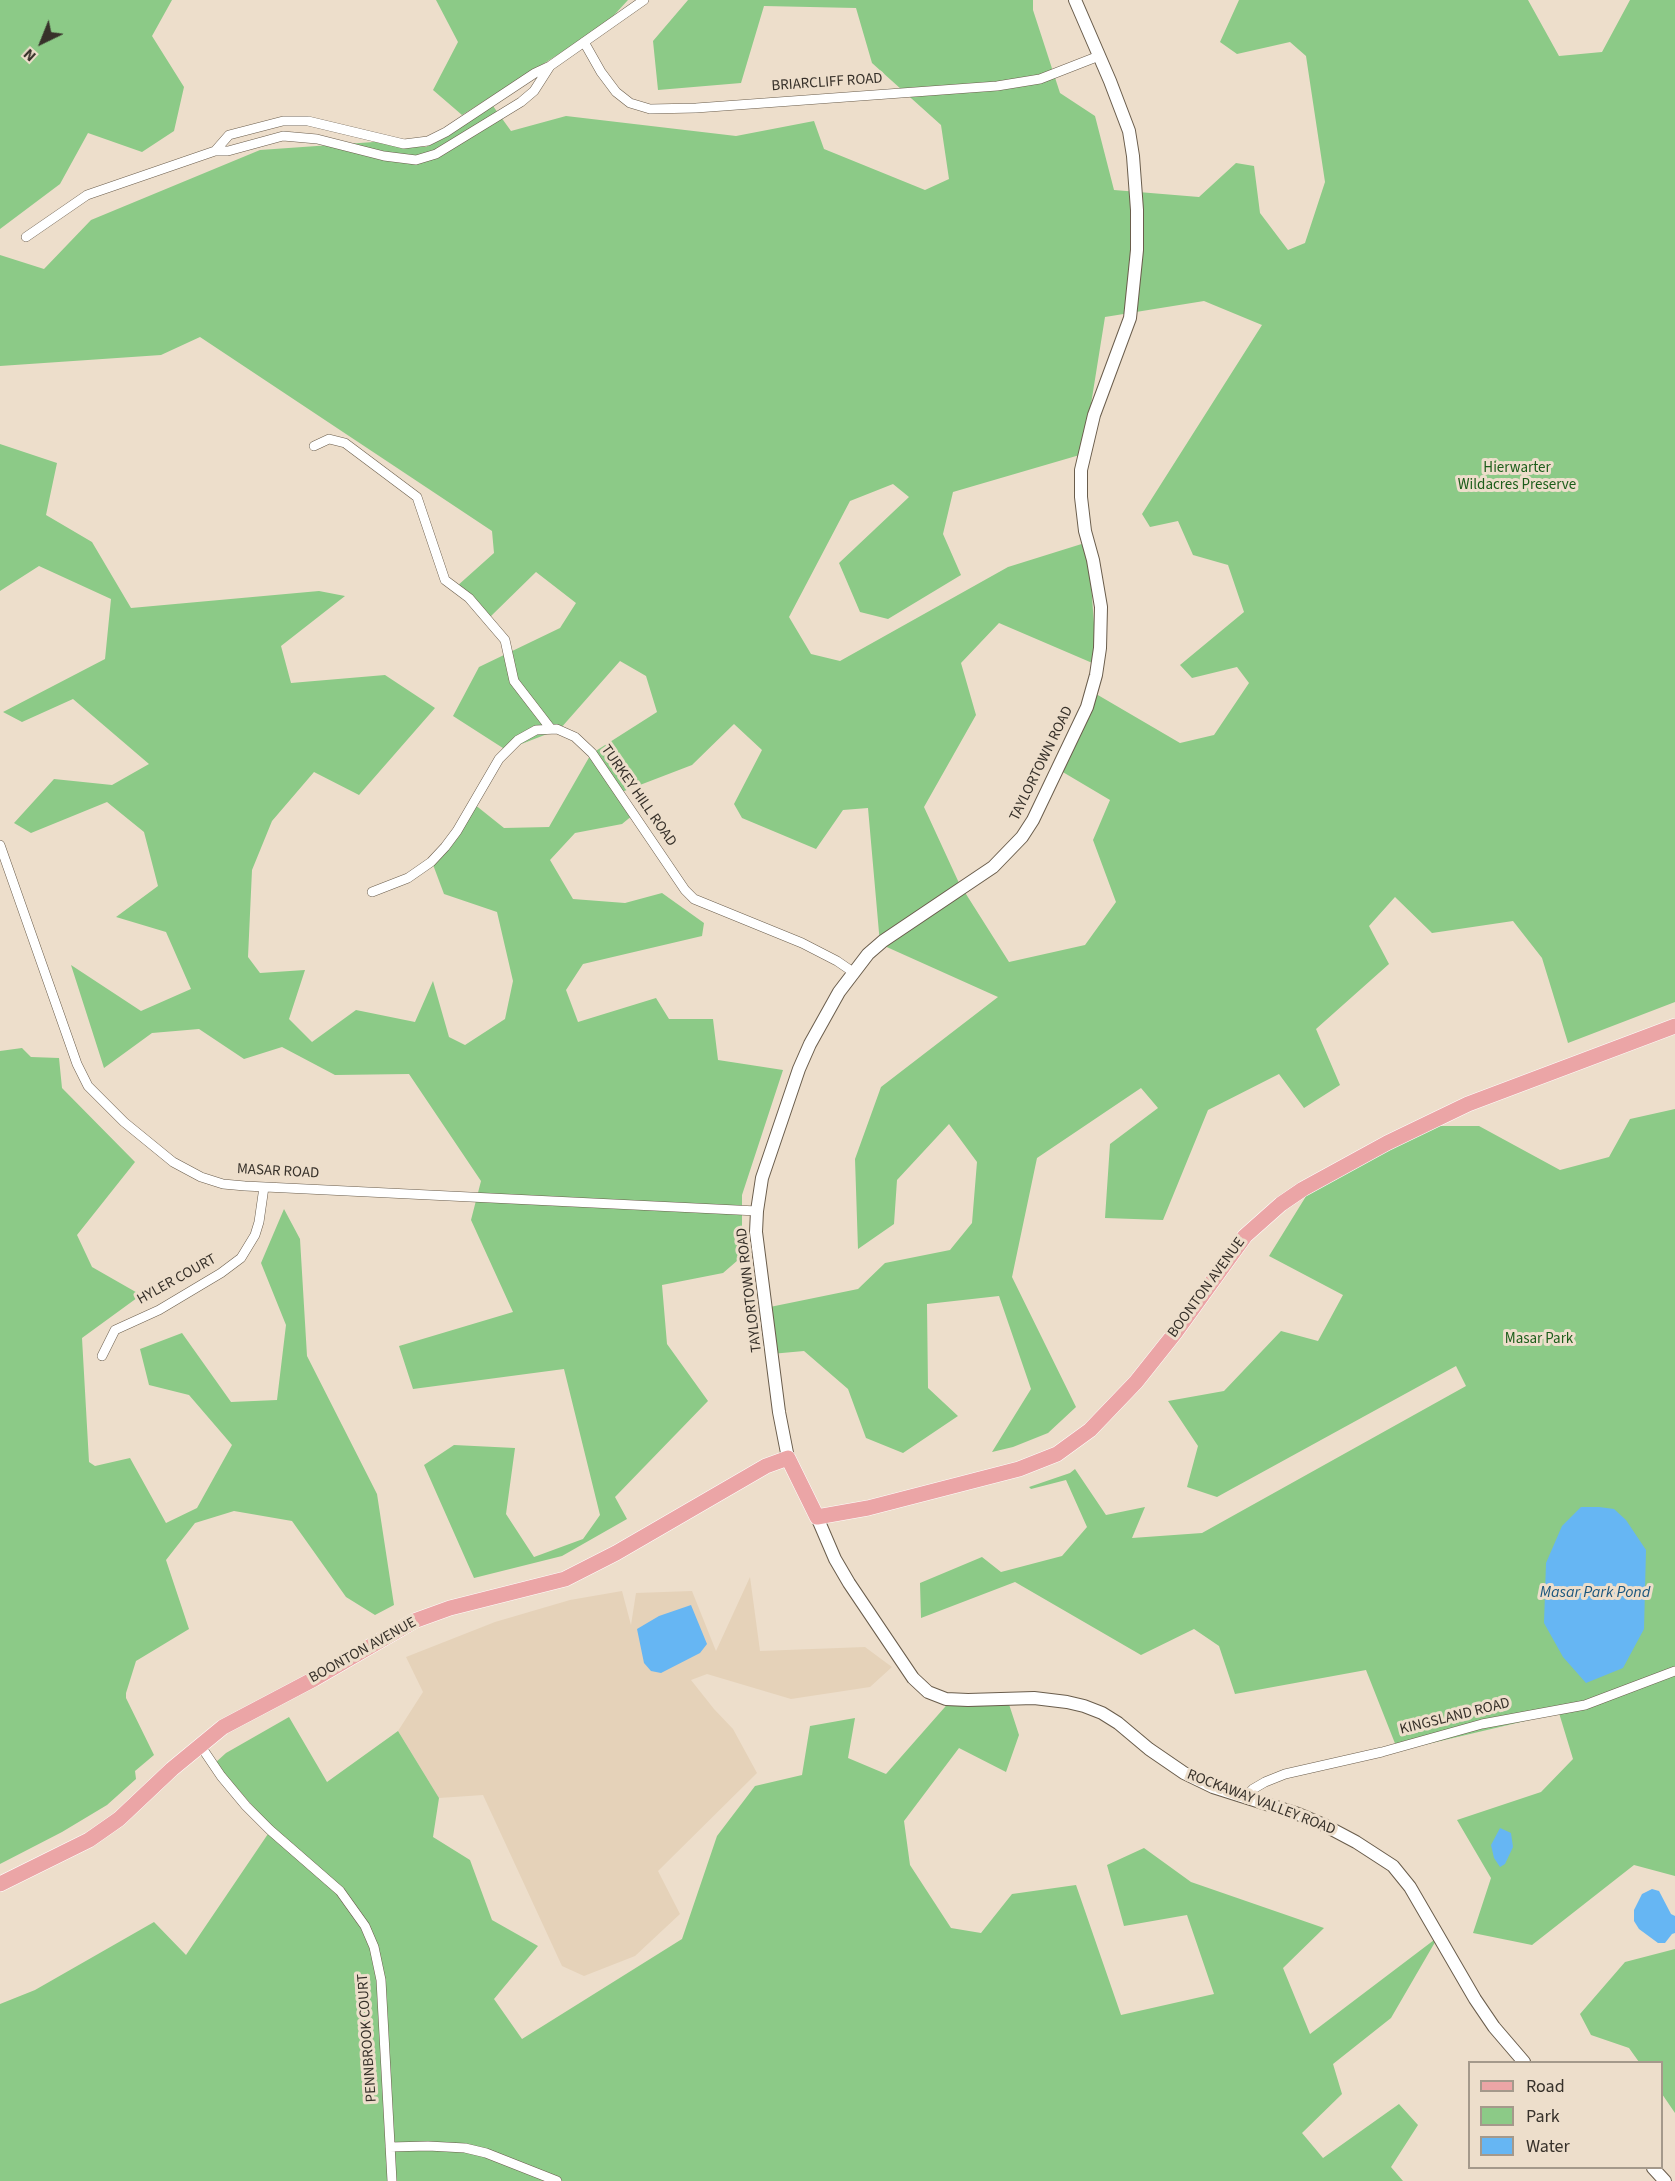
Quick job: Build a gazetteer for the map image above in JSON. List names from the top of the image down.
{
  "streets": {
    "main road": ["BOONTON AVENUE", "ROCKAWAY VALLEY ROAD"],
    "street": [
      "BRIARCLIFF ROAD",
      "TAYLORTOWN ROAD",
      "TURKEY HILL ROAD",
      "MASAR ROAD",
      "HYLER COURT",
      "KINGSLAND ROAD",
      "PENNBROOK COURT"
    ]
  },
  "crossings": [
    ["BRIARCLIFF ROAD", "TAYLORTOWN ROAD"],
    ["TAYLORTOWN ROAD", "TURKEY HILL ROAD"],
    ["TAYLORTOWN ROAD", "MASAR ROAD"],
    ["TAYLORTOWN ROAD", "BOONTON AVENUE"],
    ["TAYLORTOWN ROAD", "ROCKAWAY VALLEY ROAD"],
    ["MASAR ROAD", "HYLER COURT"],
    ["BOONTON AVENUE", "ROCKAWAY VALLEY ROAD"],
    ["BOONTON AVENUE", "PENNBROOK COURT"],
    ["KINGSLAND ROAD", "ROCKAWAY VALLEY ROAD"]
  ],
  "water": ["Masar Park Pond"],
  "parks": ["Hierwarter Wildacres Preserve", "Masar Park"],
  "legend": ["Road", "Park", "Water"],
  "north": "bottom left"
}
